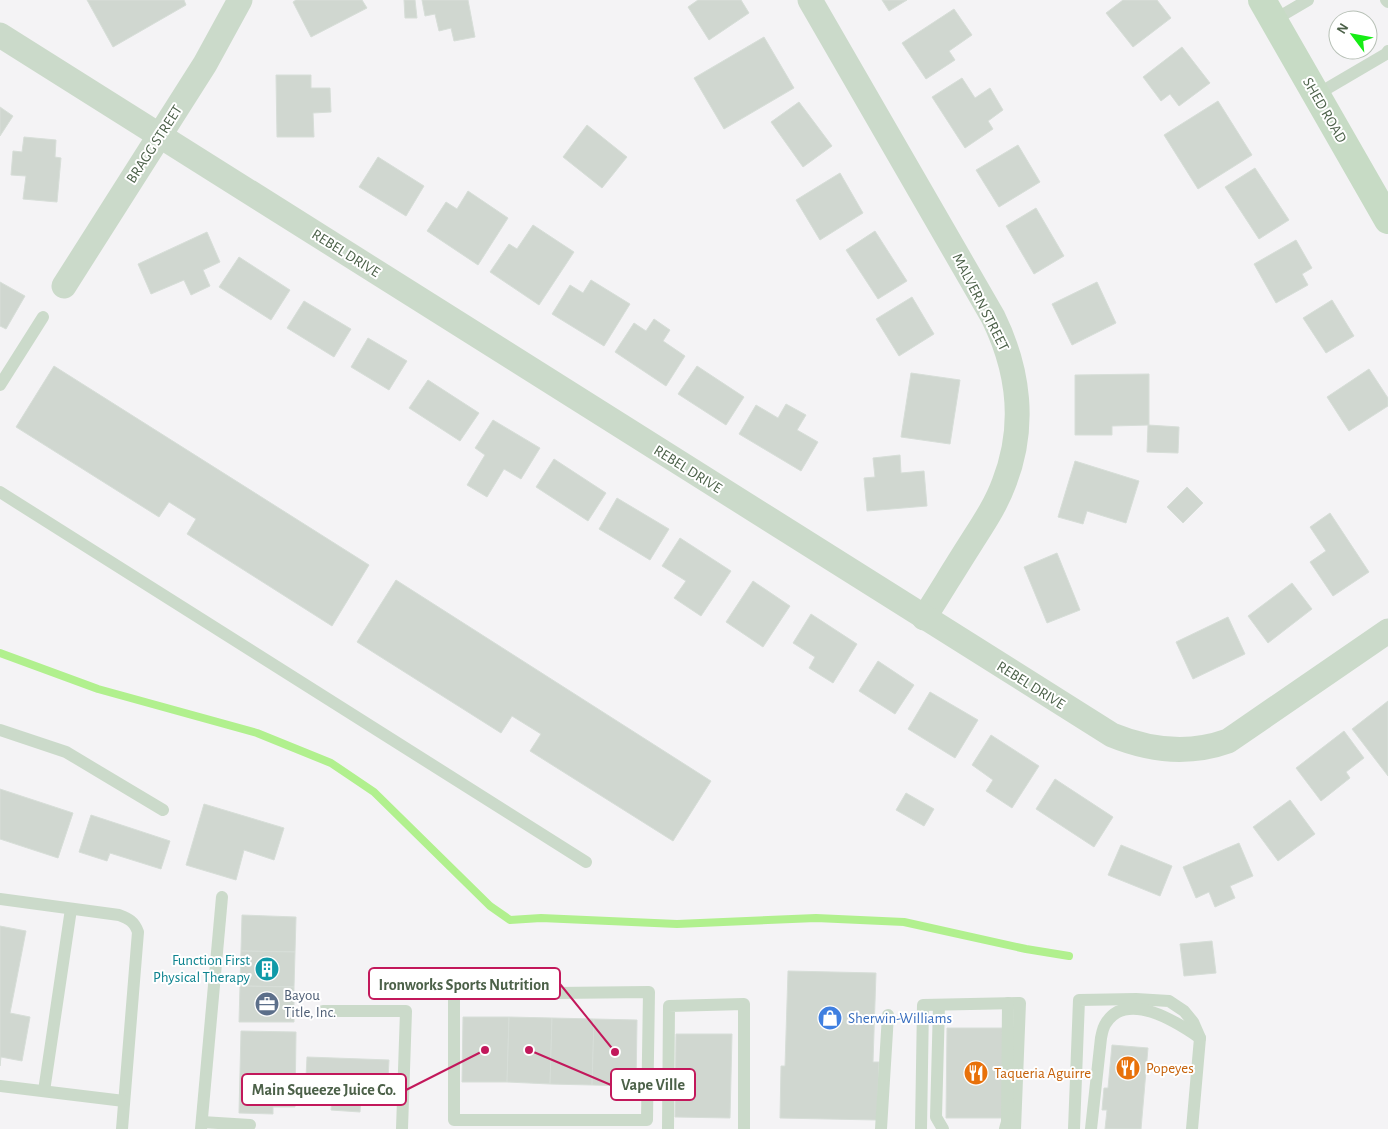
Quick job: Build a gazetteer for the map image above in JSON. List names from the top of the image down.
{
  "streets": {
    "street": [
      "SHED ROAD",
      "BRAGG STREET",
      "REBEL DRIVE",
      "MALVERN STREET"
    ]
  },
  "crossings": [
    ["BRAGG STREET", "REBEL DRIVE"],
    ["REBEL DRIVE", "MALVERN STREET"]
  ],
  "places": {
    "building": ["Function First Physical Therapy"],
    "office": ["Bayou Title, Inc."],
    "shop": ["Sherwin-Williams"],
    "other": ["Main Squeeze Juice Co.", "Vape Ville", "Ironworks Sports Nutrition"],
    "restaurant": ["Popeyes", "Taqueria Aguirre"]
  },
  "north": "top left"
}
